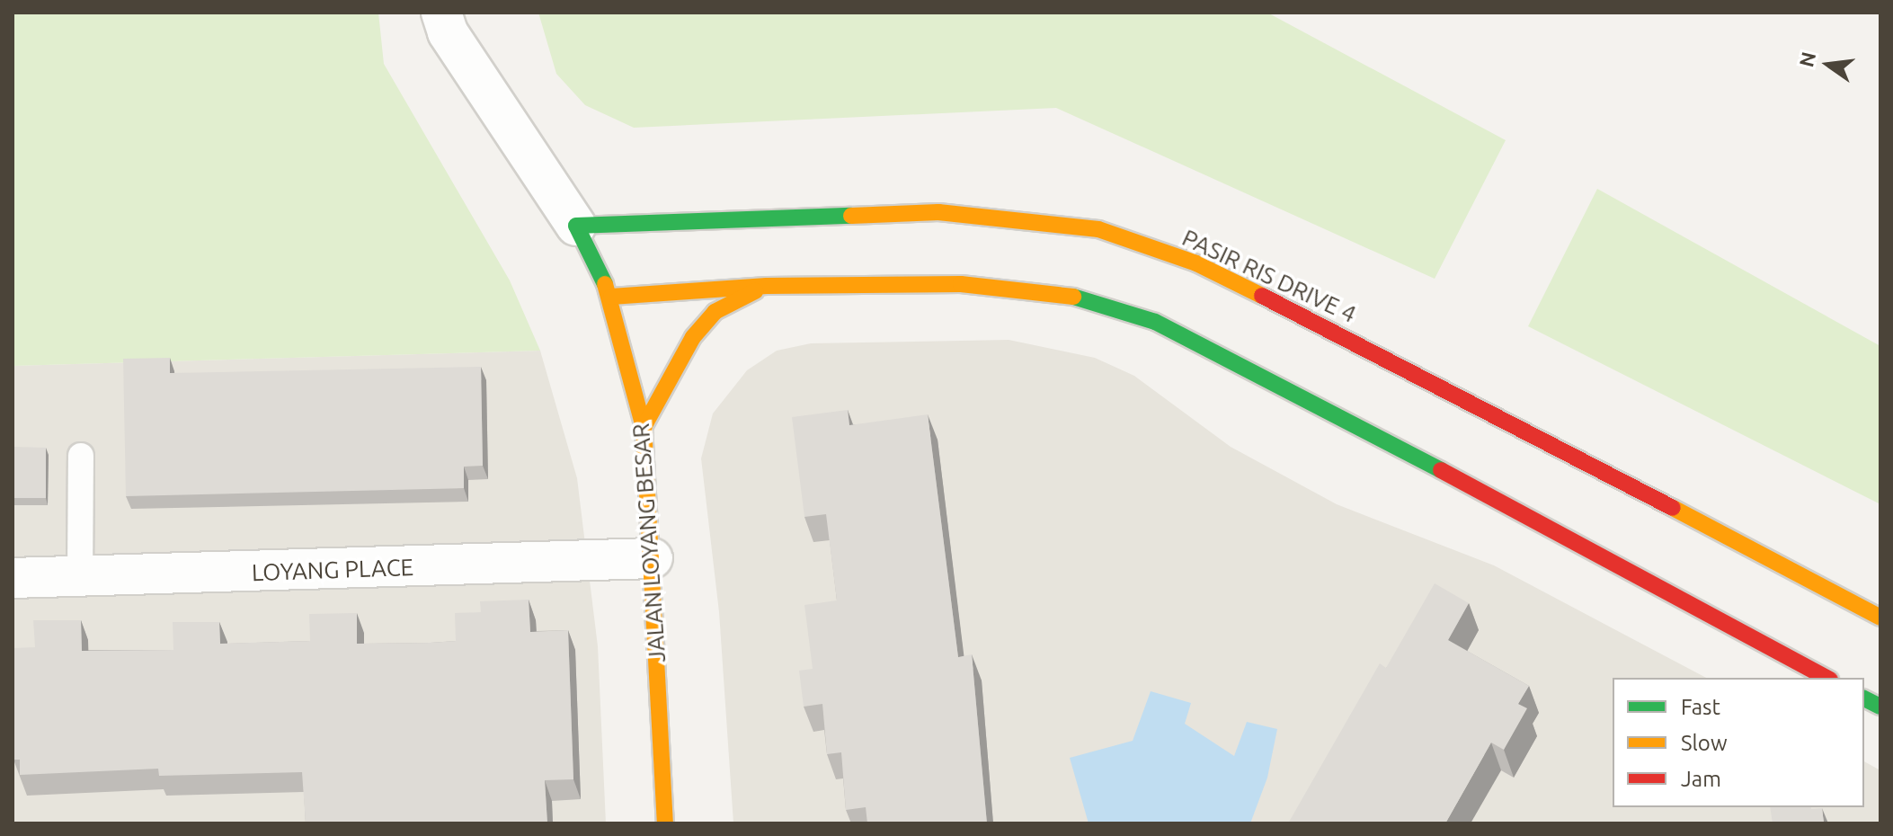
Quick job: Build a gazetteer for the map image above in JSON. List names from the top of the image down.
{
  "streets": {
    "street": ["PASIR RIS DRIVE 4", "JALAN LOYANG BESAR", "LOYANG PLACE"]
  },
  "crossings": [
    ["PASIR RIS DRIVE 4", "JALAN LOYANG BESAR"],
    ["JALAN LOYANG BESAR", "LOYANG PLACE"]
  ],
  "legend": ["Fast", "Slow", "Jam"],
  "north": "left"
}
